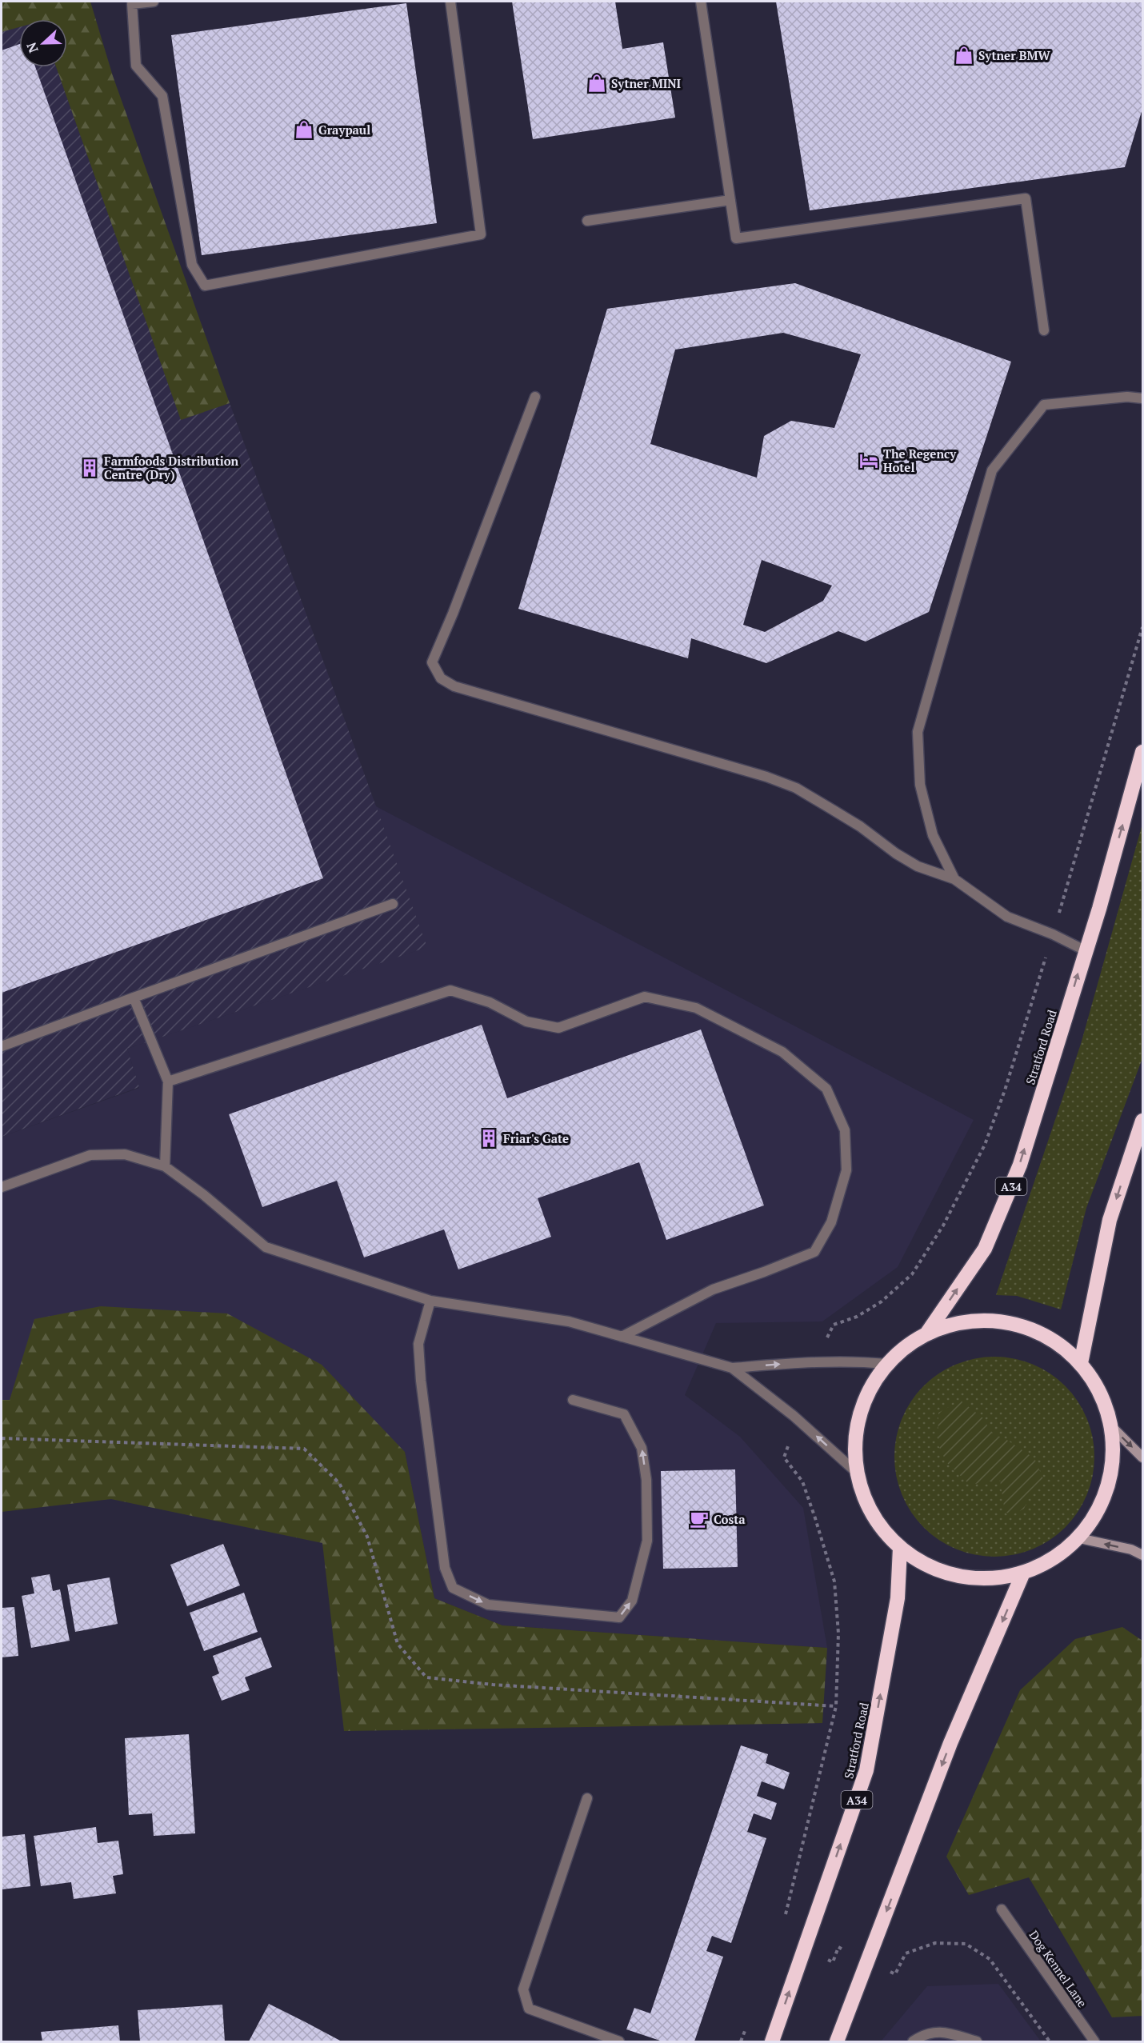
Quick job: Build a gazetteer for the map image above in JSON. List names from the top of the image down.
{
  "streets": {
    "highway": ["Stratford Road", "A34"],
    "street": ["Dog Kennel Lane"]
  },
  "crossings": [
    ["Stratford Road", "A34"]
  ],
  "places": {
    "shop": ["Sytner BMW", "Sytner MINI", "Graypaul"],
    "hotel": ["The Regency Hotel"],
    "building": ["Farmfoods Distribution Centre (Dry)", "Friar's Gate"],
    "cafe": ["Costa"]
  },
  "north": "left"
}
